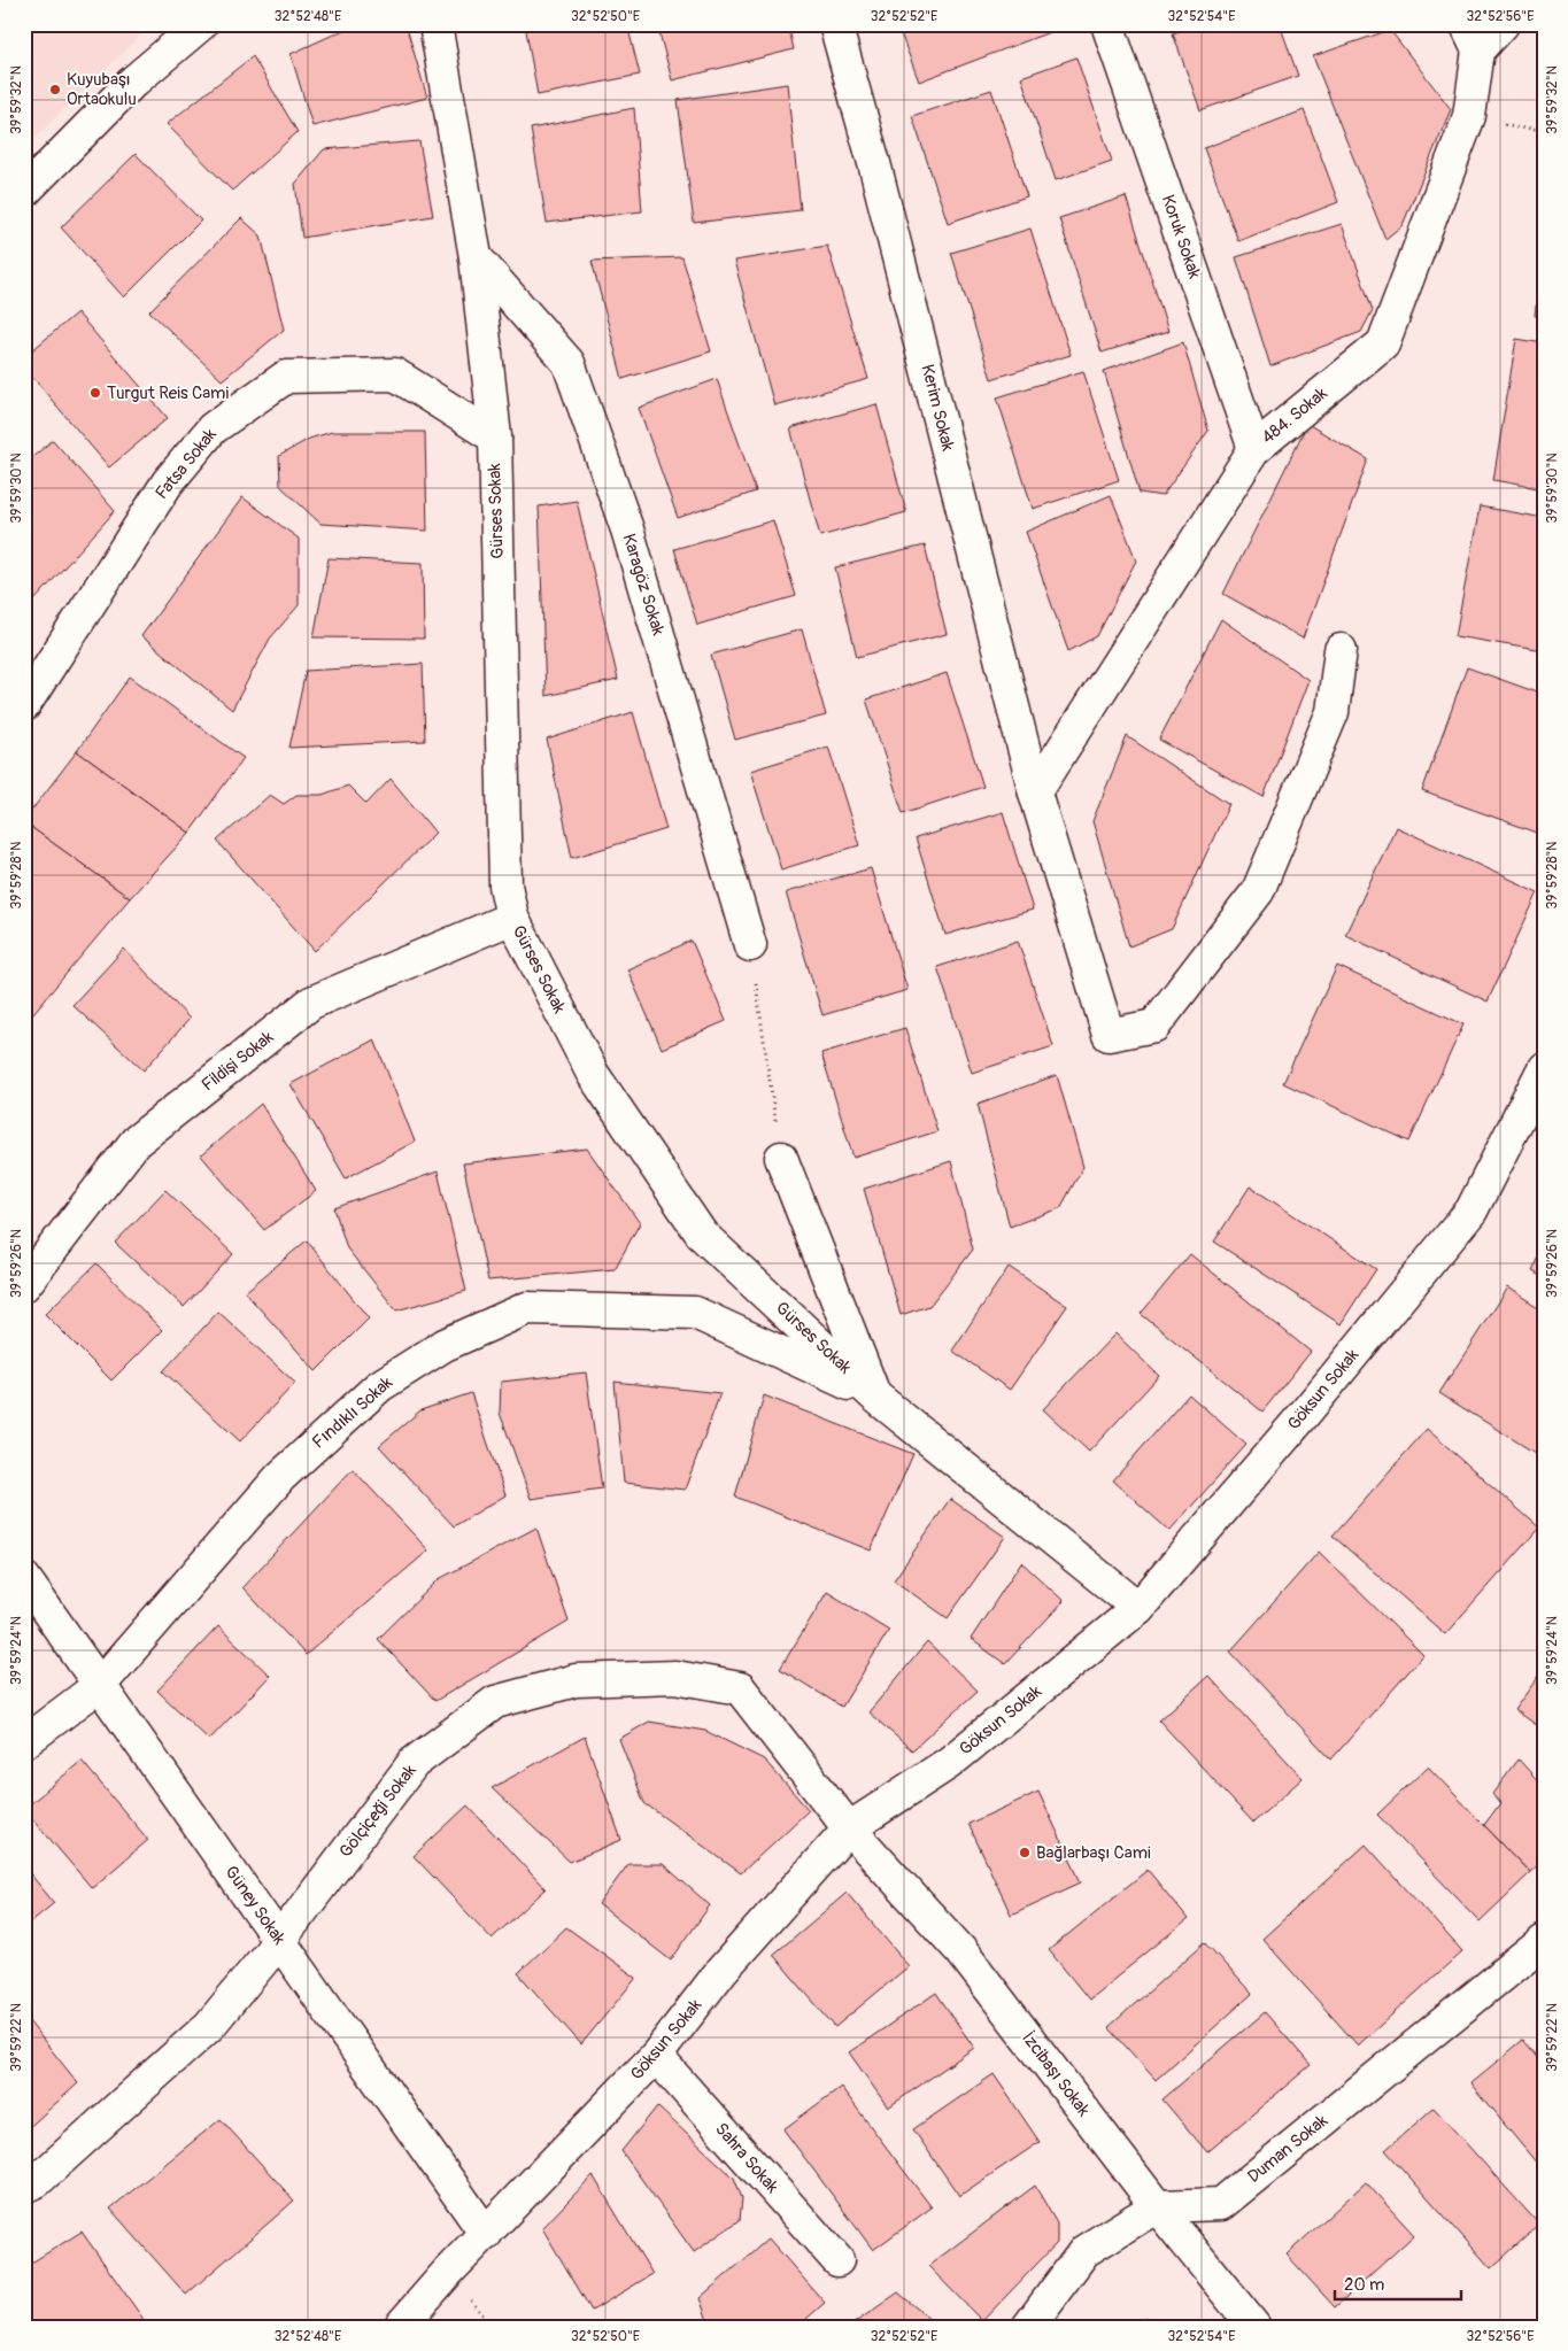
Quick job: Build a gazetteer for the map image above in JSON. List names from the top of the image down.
{
  "streets": {
    "street": [
      "Koruk Sokak",
      "Kerim Sokak",
      "484. Sokak",
      "Fatsa Sokak",
      "Gürses Sokak",
      "Karagöz Sokak",
      "Fildişi Sokak",
      "Göksun Sokak",
      "Fındıklı Sokak",
      "Gölçiçeği Sokak",
      "Güney Sokak",
      "İzcibaşı Sokak",
      "Duman Sokak",
      "Sahra Sokak"
    ]
  },
  "crossings": [
    ["Koruk Sokak", "484. Sokak"],
    ["Kerim Sokak", "484. Sokak"],
    ["Fatsa Sokak", "Gürses Sokak"],
    ["Gürses Sokak", "Karagöz Sokak"],
    ["Gürses Sokak", "Fildişi Sokak"],
    ["Gürses Sokak", "Göksun Sokak"],
    ["Gürses Sokak", "Fındıklı Sokak"],
    ["Göksun Sokak", "Gölçiçeği Sokak"],
    ["Göksun Sokak", "Güney Sokak"],
    ["Göksun Sokak", "İzcibaşı Sokak"],
    ["Göksun Sokak", "Sahra Sokak"],
    ["Fındıklı Sokak", "Güney Sokak"],
    ["Gölçiçeği Sokak", "Güney Sokak"],
    ["Gölçiçeği Sokak", "İzcibaşı Sokak"],
    ["İzcibaşı Sokak", "Duman Sokak"]
  ],
  "places": ["Kuyubaşı Ortaokulu", "Turgut Reis Cami", "Bağlarbaşı Cami"],
  "scale_bar": "20 m",
  "coordinates": [
    "32°52'48\"E",
    "32°52'50\"E",
    "32°52'52\"E",
    "32°52'54\"E",
    "32°52'56\"E",
    "39°59'32\"N",
    "39°59'30\"N",
    "39°59'28\"N",
    "39°59'26\"N",
    "39°59'24\"N",
    "39°59'22\"N"
  ]
}
